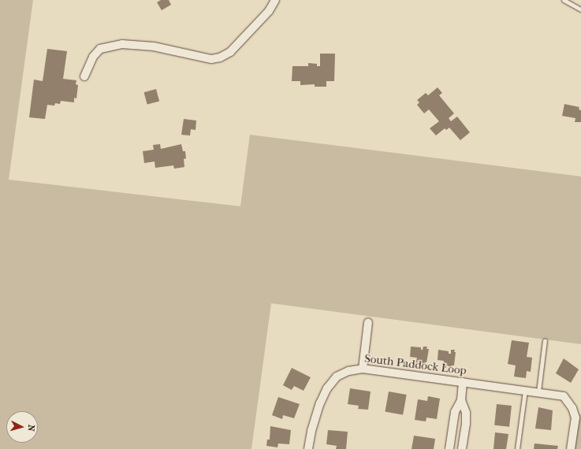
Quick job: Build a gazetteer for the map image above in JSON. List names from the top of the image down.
{
  "streets": {
    "street": ["South Paddock Loop"]
  },
  "north": "right"
}
